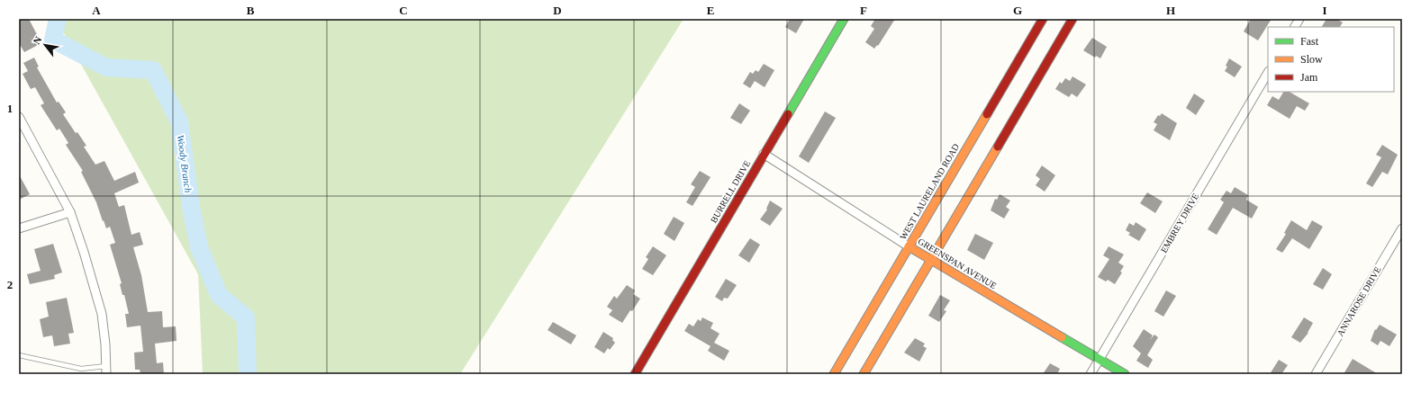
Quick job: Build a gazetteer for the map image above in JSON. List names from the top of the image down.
{
  "streets": {
    "main road": ["BURRELL DRIVE", "WEST LAURELAND ROAD", "GREENSPAN AVENUE"],
    "street": ["EMBREY DRIVE", "ANNAROSE DRIVE"]
  },
  "crossings": [
    ["BURRELL DRIVE", "GREENSPAN AVENUE"],
    ["WEST LAURELAND ROAD", "GREENSPAN AVENUE"],
    ["EMBREY DRIVE", "GREENSPAN AVENUE"]
  ],
  "water": ["Woody Branch"],
  "legend": ["Fast", "Slow", "Jam"],
  "north": "top left",
  "grid": {
    "columns": [
      "A",
      "B",
      "C",
      "D",
      "E",
      "F",
      "G",
      "H",
      "I"
    ],
    "rows": ["1", "2"]
  }
}
